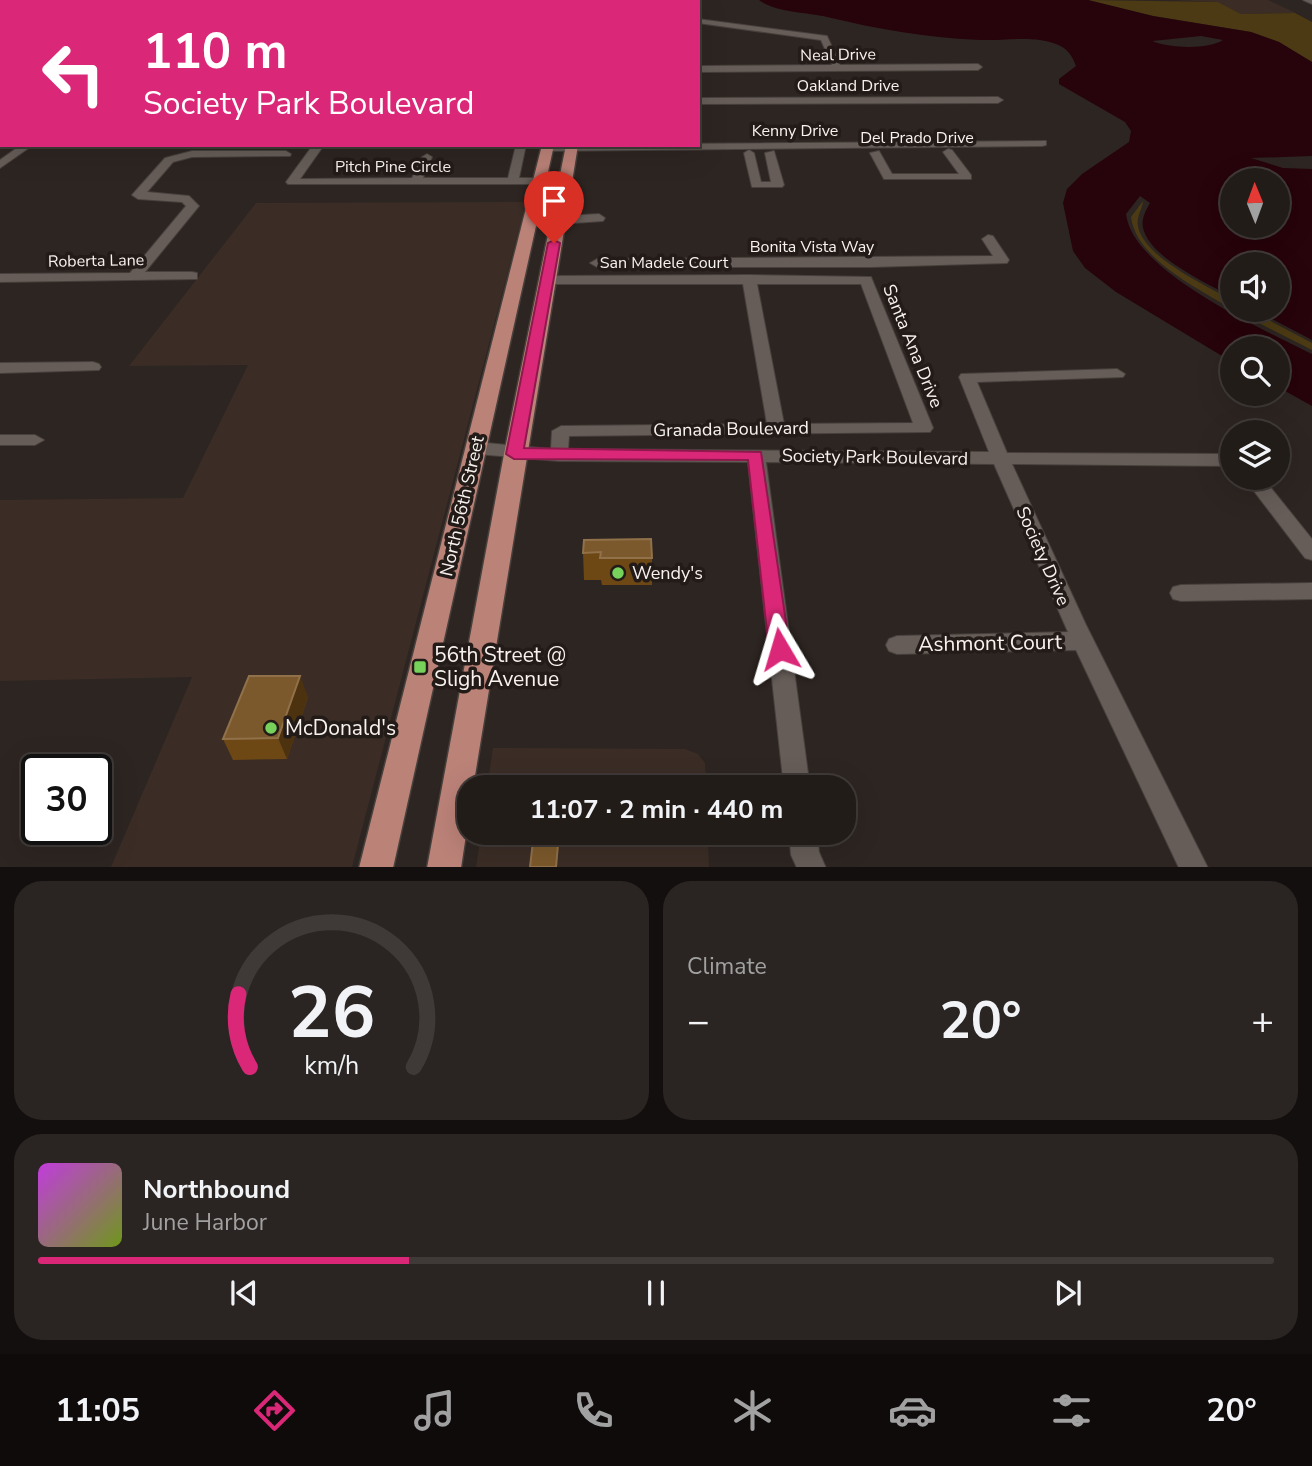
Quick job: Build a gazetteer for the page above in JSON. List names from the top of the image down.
{
  "streets": {
    "main road": ["North 56th Street"],
    "street": [
      "Neal Drive",
      "Oakland Drive",
      "Kenny Drive",
      "Del Prado Drive",
      "Pitch Pine Circle",
      "Bonita Vista Way",
      "Roberta Lane",
      "San Madele Court",
      "Santa Ana Drive",
      "Granada Boulevard",
      "Society Park Boulevard",
      "Society Drive",
      "Ashmont Court"
    ]
  },
  "crossings": [
    ["Kenny Drive", "Del Prado Drive"],
    ["Del Prado Drive", "North 56th Street"],
    ["Pitch Pine Circle", "North 56th Street"],
    ["San Madele Court", "Santa Ana Drive"],
    ["Santa Ana Drive", "Granada Boulevard"],
    ["Granada Boulevard", "Society Park Boulevard"],
    ["Society Park Boulevard", "North 56th Street"],
    ["Society Park Boulevard", "Society Drive"],
    ["Society Drive", "Ashmont Court"]
  ],
  "places": {
    "other": ["Wendy's", "McDonald's"],
    "transit": ["56th Street @ Sligh Avenue"]
  },
  "north": "top",
  "page": {
    "turn": ["110 m", "Society Park Boulevard"],
    "limit": "30",
    "trip": "11:07 · 2 min · 440 m",
    "tile": "Climate",
    "heat": ["−", "20°", "+"],
    "song": ["Northbound", "June Harbor"],
    "tabs": ["11:05", "20°"],
    "gauge": ["26", "km/h"]
  }
}
